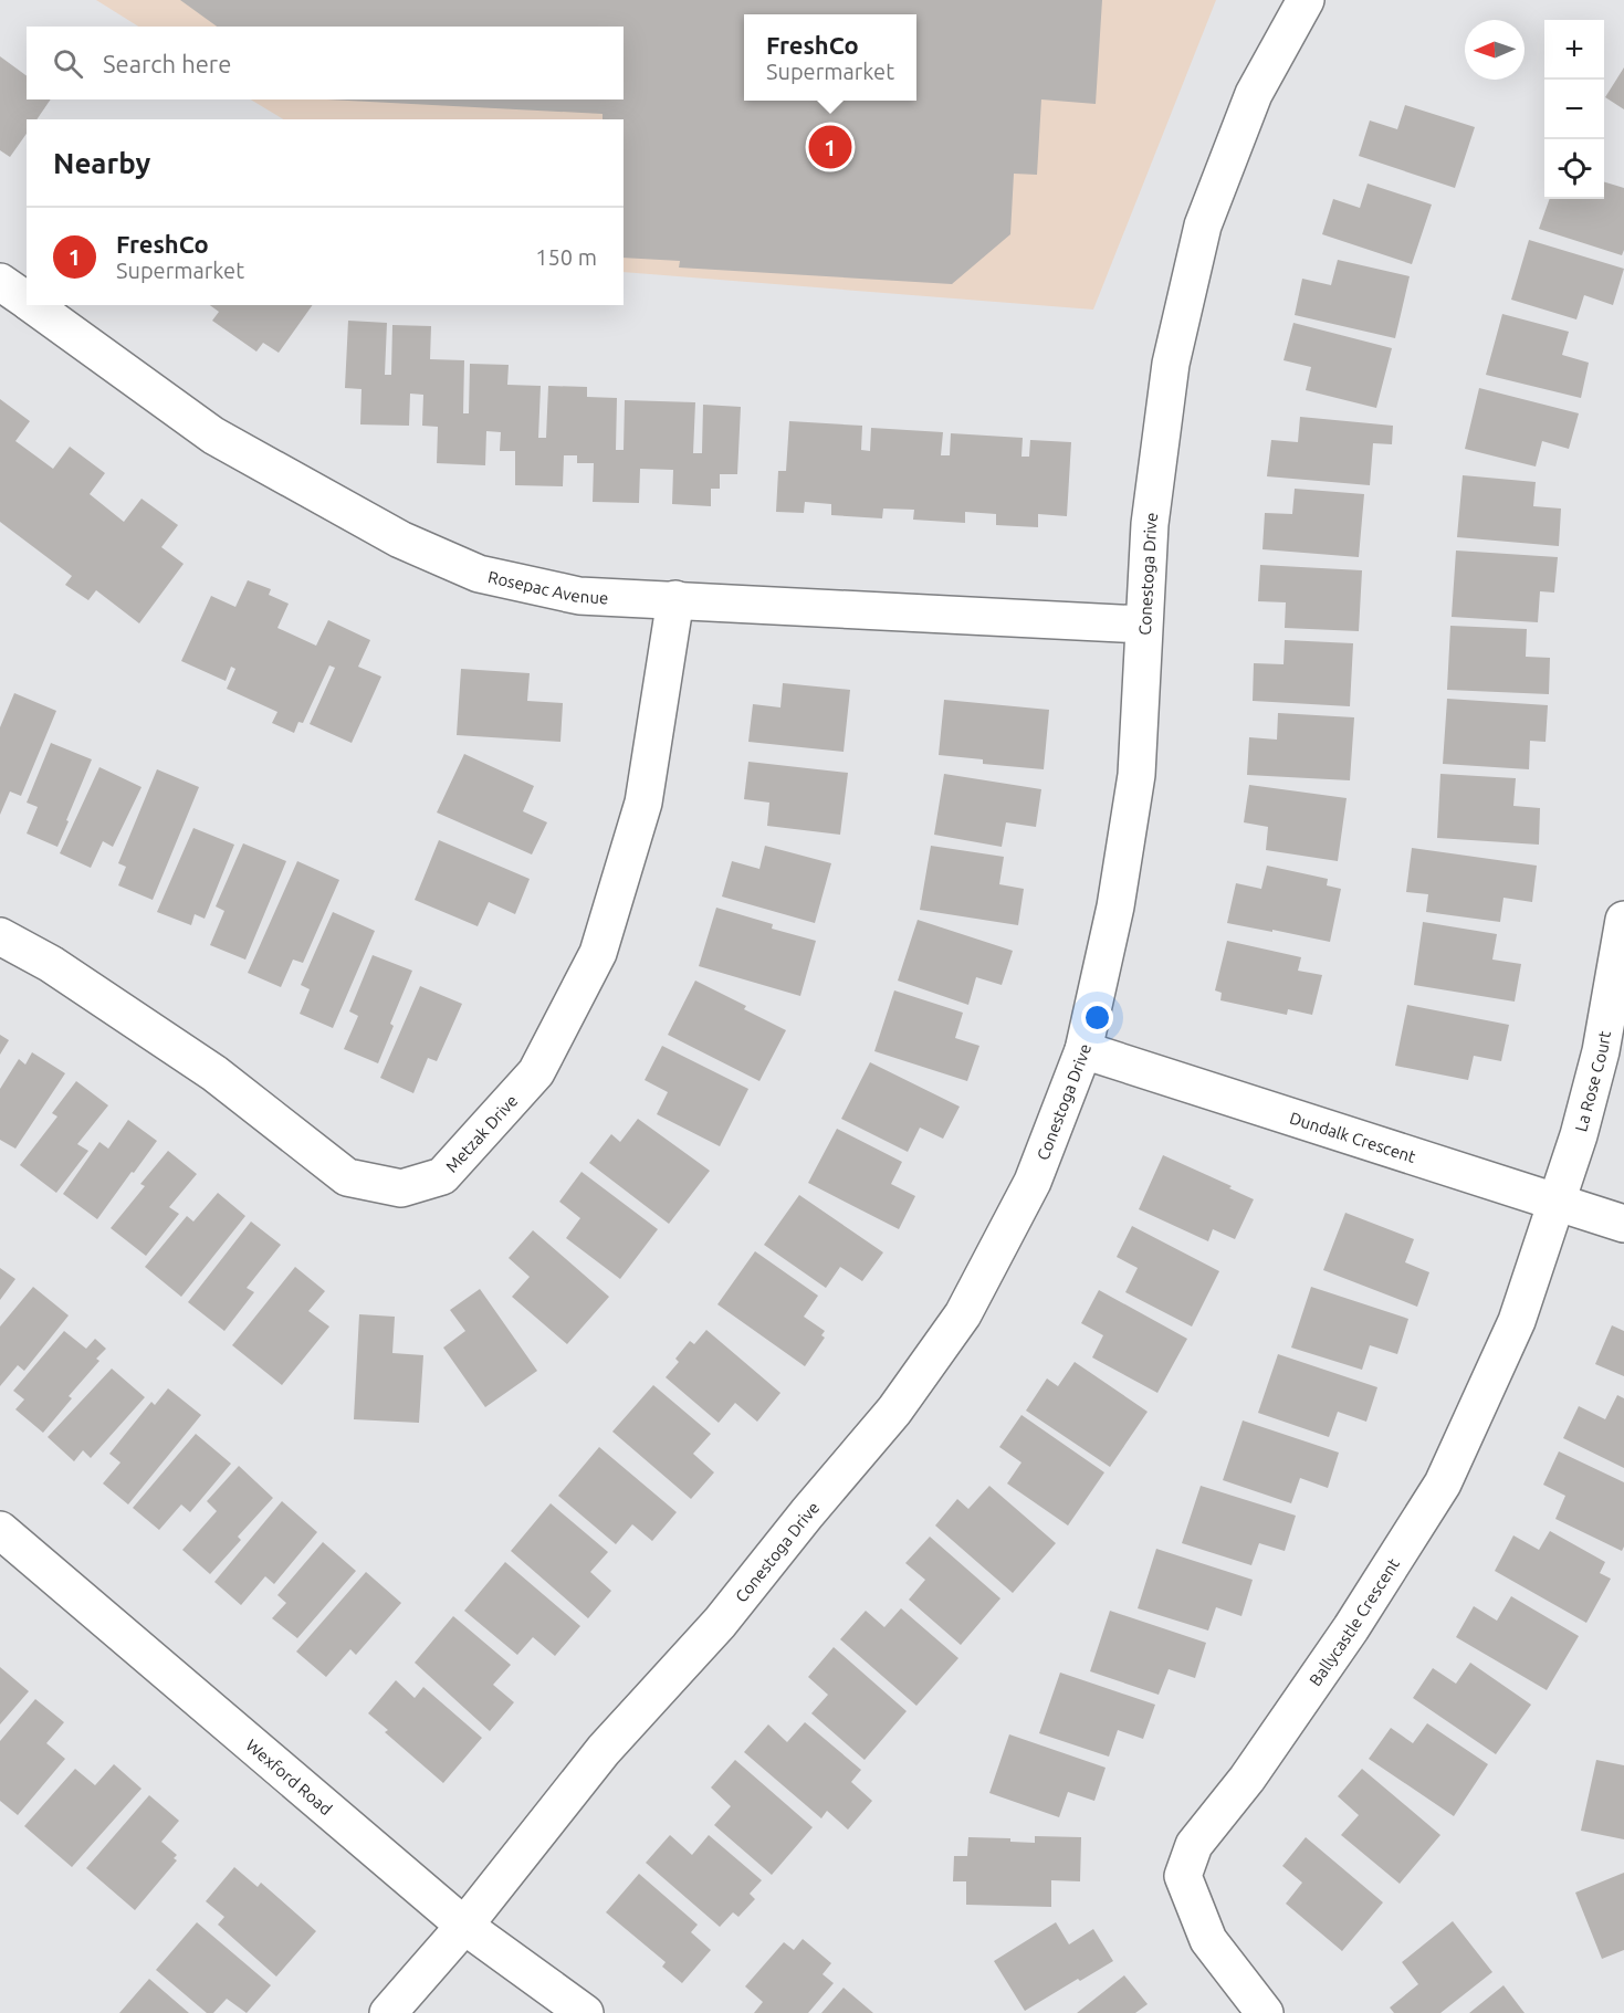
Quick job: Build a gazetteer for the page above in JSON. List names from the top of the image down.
{
  "streets": {
    "street": [
      "Conestoga Drive",
      "Rosepac Avenue",
      "La Rose Court",
      "Metzak Drive",
      "Dundalk Crescent",
      "Ballycastle Crescent",
      "Wexford Road"
    ]
  },
  "crossings": [
    ["Conestoga Drive", "Rosepac Avenue"],
    ["Conestoga Drive", "Dundalk Crescent"],
    ["Conestoga Drive", "Wexford Road"],
    ["Rosepac Avenue", "Metzak Drive"],
    ["La Rose Court", "Dundalk Crescent"],
    ["La Rose Court", "Ballycastle Crescent"],
    ["Dundalk Crescent", "Ballycastle Crescent"]
  ],
  "north": "left",
  "page": {
    "popup": ["FreshCo", "Supermarket"],
    "map_buttons": ["+", "−"],
    "search": "Search here",
    "heading": "Nearby",
    "pins": "1",
    "list": [
      {
        "mark": "1",
        "name": "FreshCo",
        "note": "Supermarket",
        "value": "150 m"
      }
    ]
  }
}
